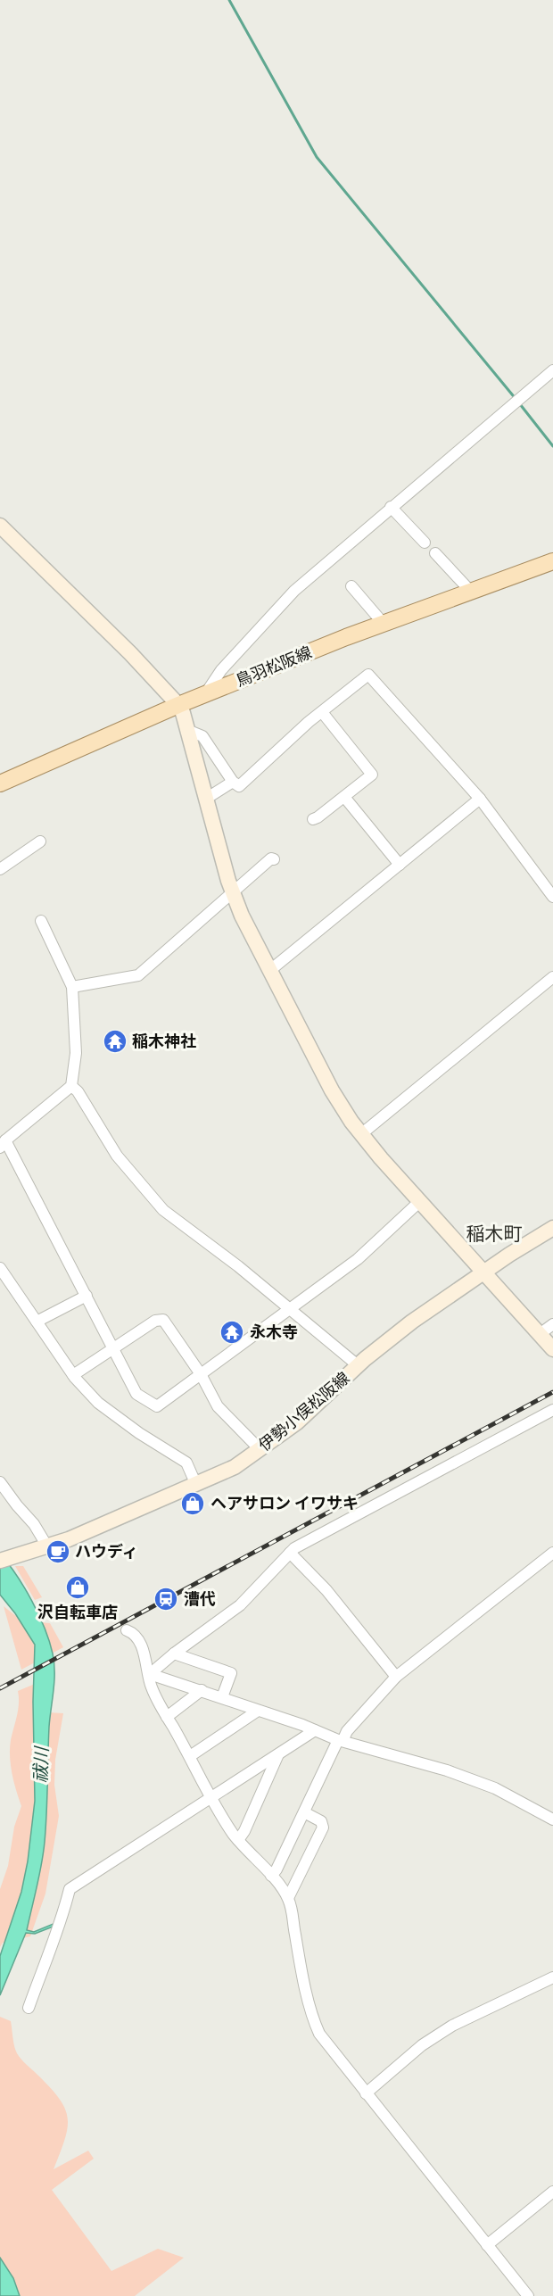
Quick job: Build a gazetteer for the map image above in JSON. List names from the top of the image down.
{
  "streets": {
    "main road": ["鳥羽松阪線"],
    "street": ["伊勢小俣松阪線"]
  },
  "districts": ["稲木町"],
  "water": ["祓川"],
  "places": {
    "temple": ["稲木神社", "永木寺"],
    "shop": ["ヘアサロン イワサキ", "沢自転車店"],
    "cafe": ["ハウディ"],
    "station": ["漕代"]
  }
}
